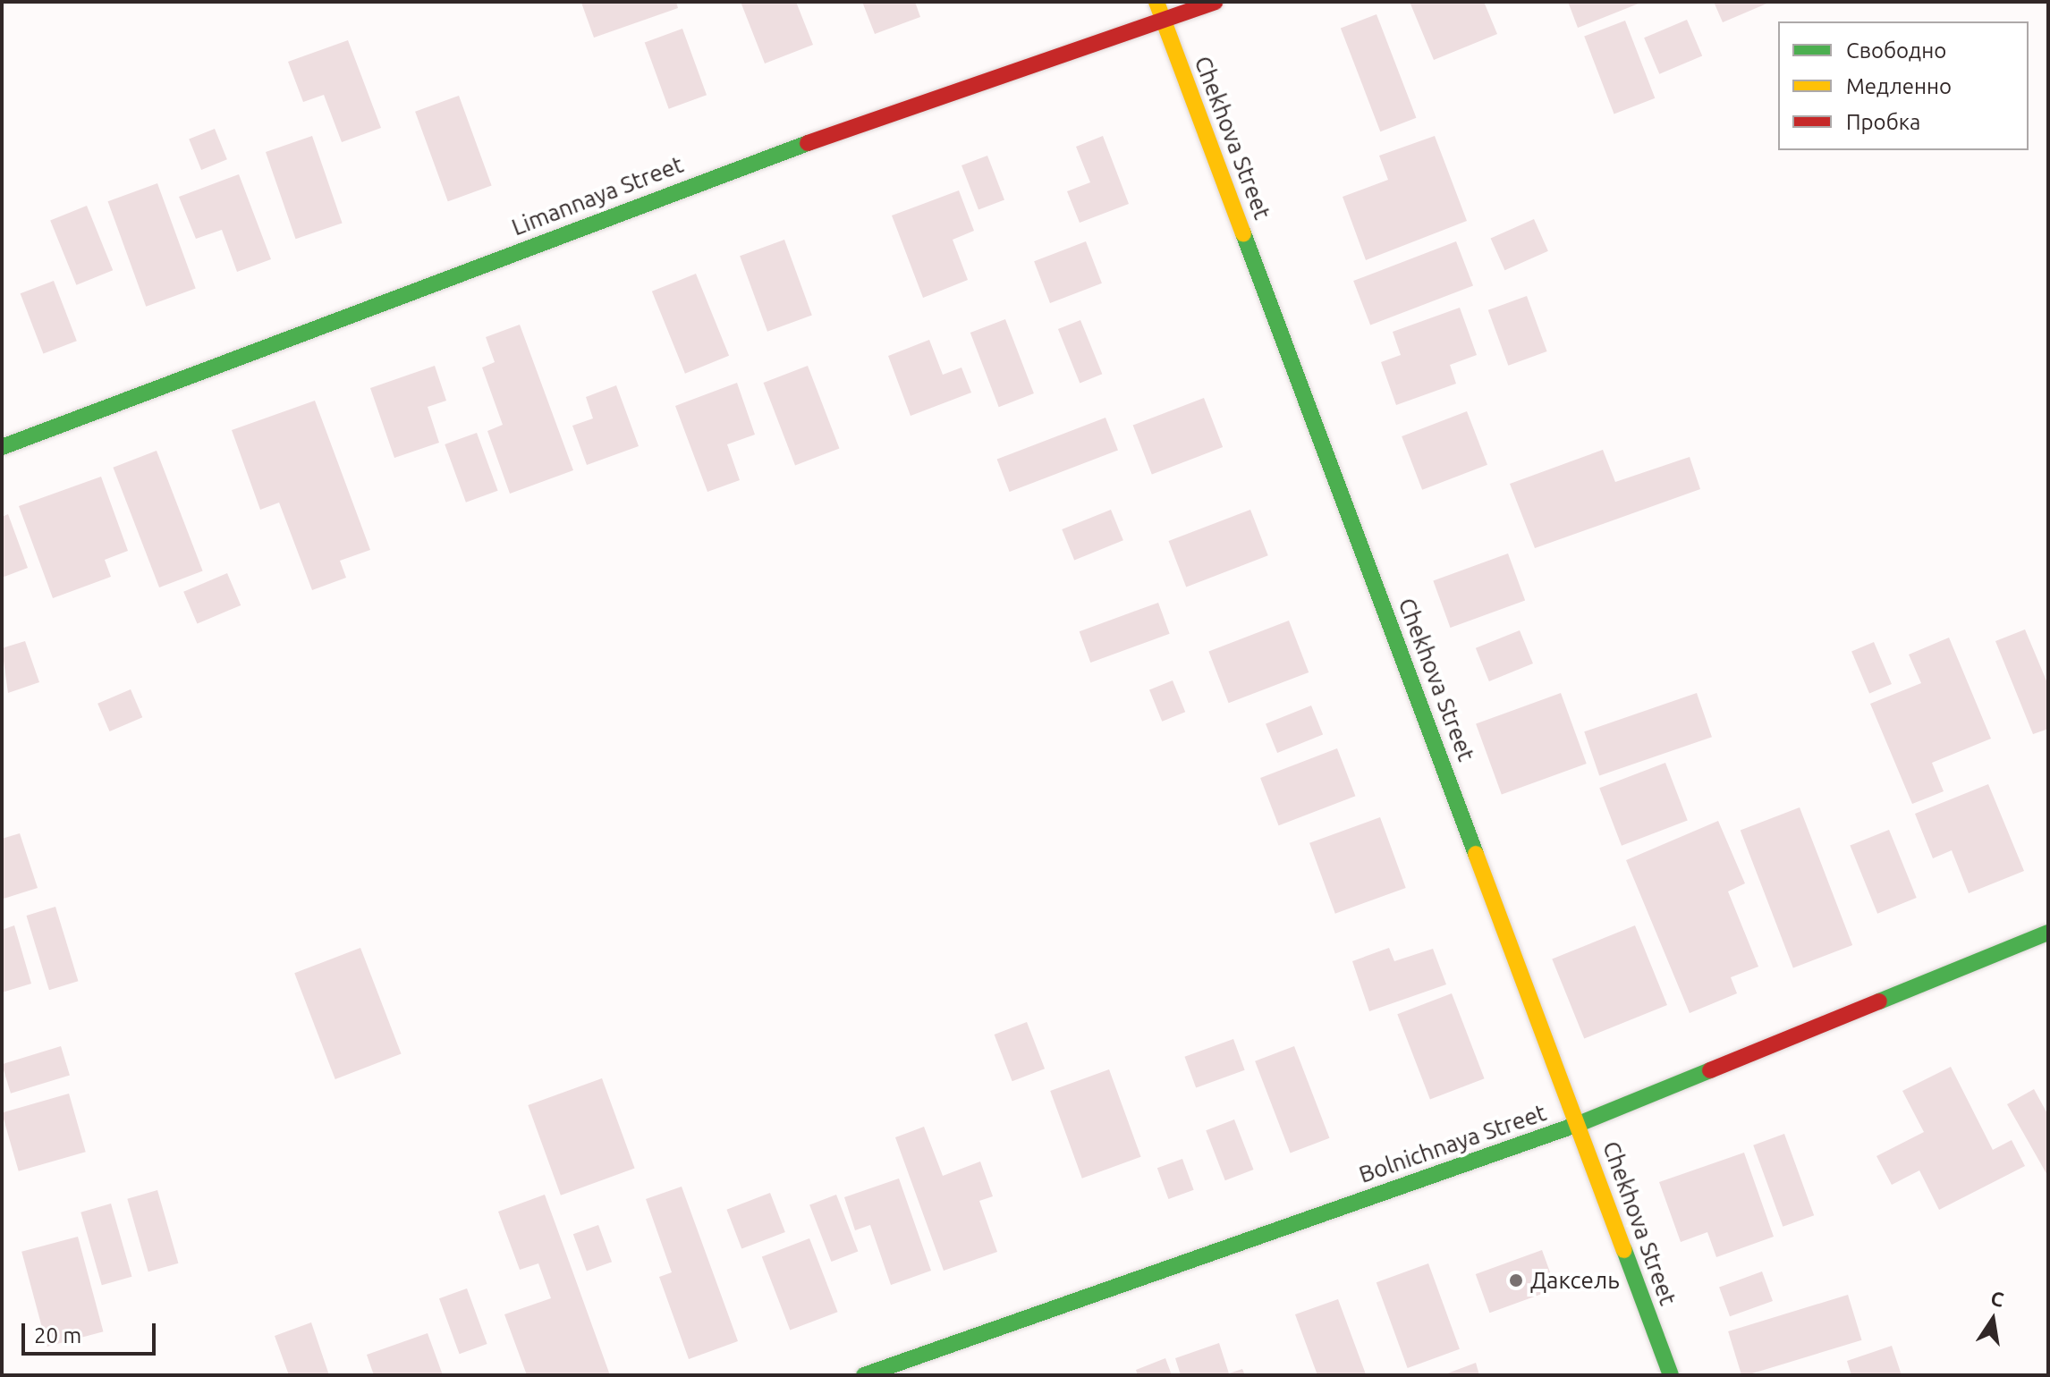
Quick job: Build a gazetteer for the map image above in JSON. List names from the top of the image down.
{
  "streets": {
    "street": ["Chekhova Street", "Limannaya Street", "Bolnichnaya Street"]
  },
  "crossings": [
    ["Chekhova Street", "Limannaya Street"],
    ["Chekhova Street", "Bolnichnaya Street"]
  ],
  "places": ["Даксель"],
  "legend": ["Свободно", "Медленно", "Пробка"],
  "scale_bar": "20 m",
  "north": "top"
}
